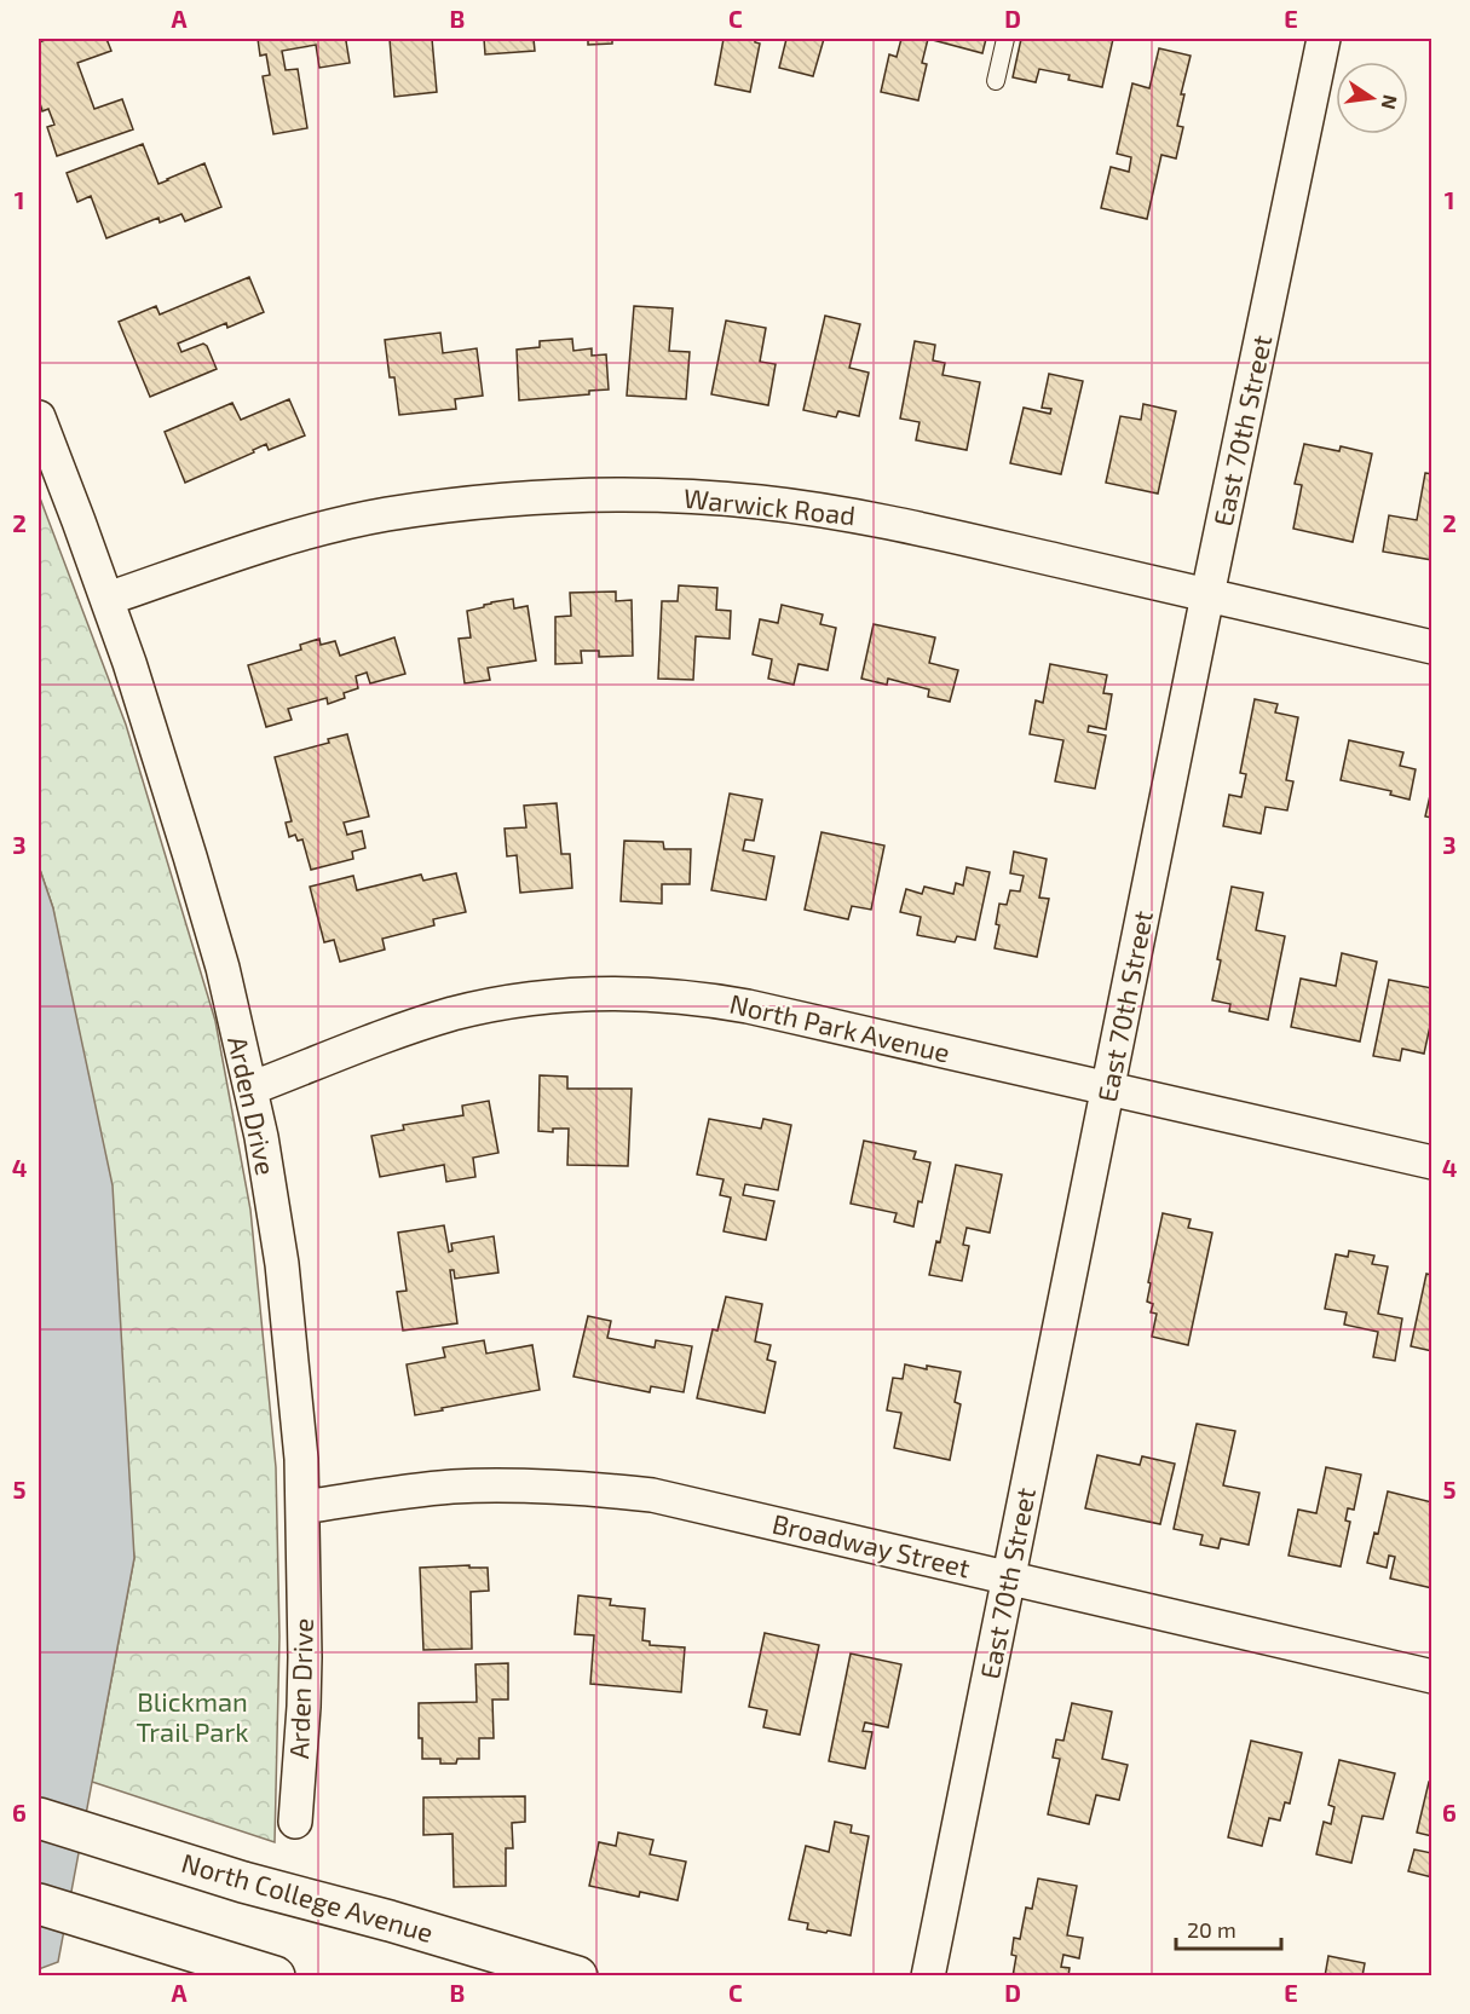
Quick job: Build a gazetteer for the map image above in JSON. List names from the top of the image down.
{
  "streets": {
    "main road": ["North College Avenue"],
    "street": [
      "East 70th Street",
      "Warwick Road",
      "North Park Avenue",
      "Arden Drive",
      "Broadway Street"
    ]
  },
  "crossings": [
    ["East 70th Street", "Warwick Road"],
    ["East 70th Street", "North Park Avenue"],
    ["East 70th Street", "Broadway Street"],
    ["Warwick Road", "Arden Drive"],
    ["North Park Avenue", "Arden Drive"],
    ["Arden Drive", "Broadway Street"]
  ],
  "parks": ["Blickman Trail Park"],
  "scale_bar": "20 m",
  "north": "right",
  "grid": {
    "columns": [
      "A",
      "B",
      "C",
      "D",
      "E"
    ],
    "rows": [
      "1",
      "2",
      "3",
      "4",
      "5",
      "6"
    ]
  }
}
